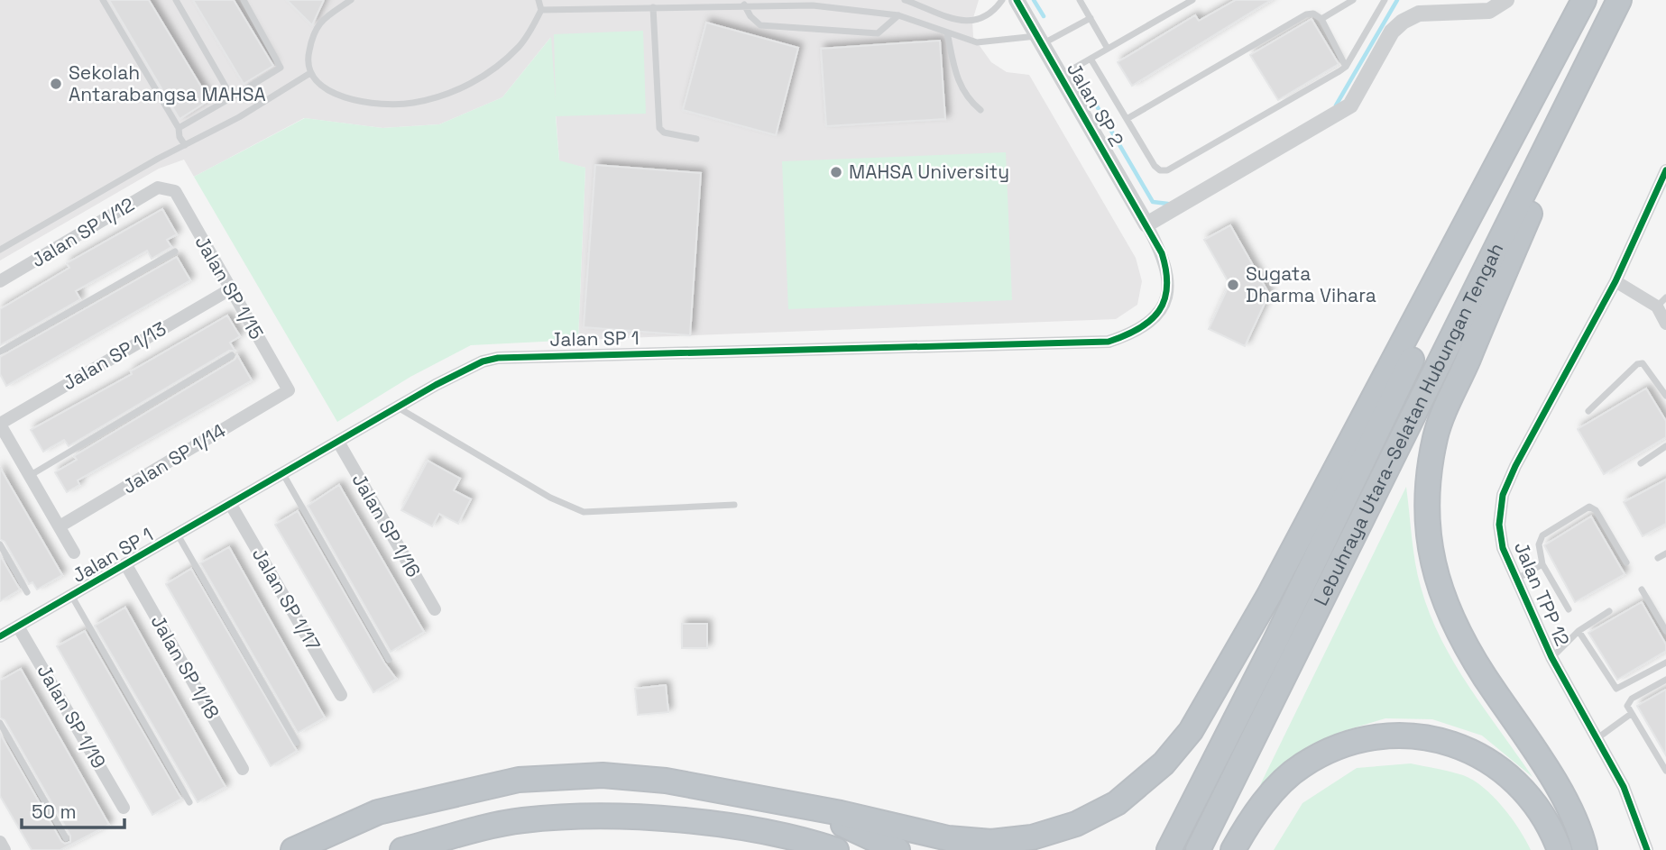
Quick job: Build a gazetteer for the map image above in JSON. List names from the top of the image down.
{
  "streets": {
    "highway": ["Lebuhraya Utara–Selatan Hubungan Tengah"],
    "street": [
      "Jalan SP 2",
      "Jalan SP 1/12",
      "Jalan SP 1/15",
      "Jalan SP 1",
      "Jalan SP 1/13",
      "Jalan SP 1/14",
      "Jalan SP 1/16",
      "Jalan TPP 12",
      "Jalan SP 1/17",
      "Jalan SP 1/18",
      "Jalan SP 1/19"
    ]
  },
  "crossings": [
    ["Jalan SP 2", "Jalan SP 1"],
    ["Jalan SP 1/12", "Jalan SP 1/15"],
    ["Jalan SP 1/15", "Jalan SP 1/13"],
    ["Jalan SP 1/15", "Jalan SP 1/14"],
    ["Jalan SP 1", "Jalan SP 1/16"],
    ["Jalan SP 1", "Jalan SP 1/17"],
    ["Jalan SP 1", "Jalan SP 1/18"],
    ["Jalan SP 1", "Jalan SP 1/19"]
  ],
  "places": ["Sekolah Antarabangsa MAHSA", "MAHSA University", "Sugata Dharma Vihara"],
  "scale_bar": "50 m"
}
